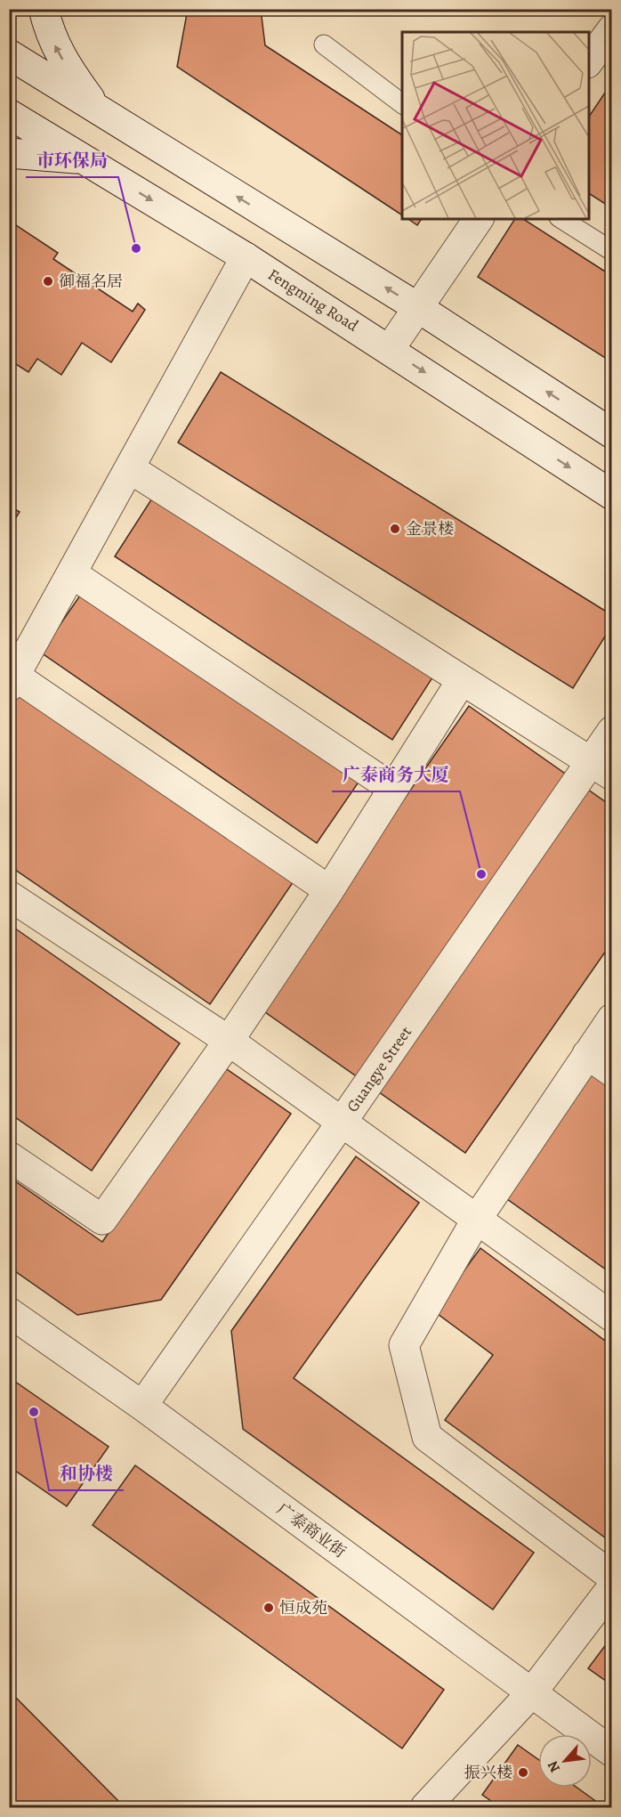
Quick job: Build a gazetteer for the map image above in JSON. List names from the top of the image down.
{
  "streets": {
    "street": ["Fengming Road", "Guangye Street", "广泰商业街"]
  },
  "crossings": [
    ["Guangye Street", "广泰商业街"]
  ],
  "places": [
    "市环保局",
    "御福名居",
    "金景楼",
    "广泰商务大厦",
    "和协楼",
    "恒成苑",
    "振兴楼"
  ],
  "north": "bottom left"
}
